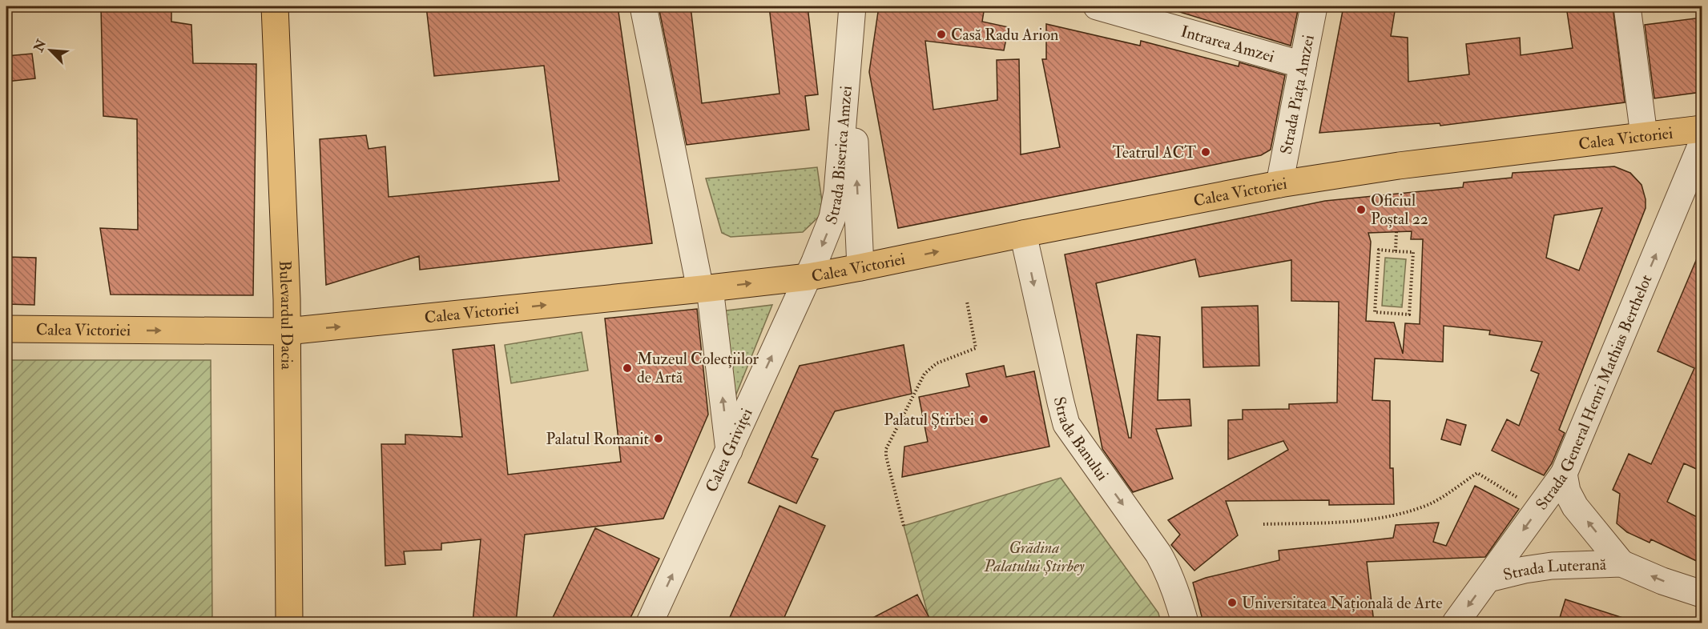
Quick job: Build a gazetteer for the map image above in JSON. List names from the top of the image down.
{
  "streets": {
    "main road": ["Calea Victoriei", "Bulevardul Dacia"],
    "street": [
      "Intrarea Amzei",
      "Strada Piața Amzei",
      "Strada Biserica Amzei",
      "Strada General Henri Mathias Berthelot",
      "Strada Banului",
      "Calea Griviței",
      "Strada Luterană"
    ]
  },
  "crossings": [
    ["Intrarea Amzei", "Strada Piața Amzei"],
    ["Strada Piața Amzei", "Calea Victoriei"],
    ["Calea Victoriei", "Strada Biserica Amzei"],
    ["Calea Victoriei", "Bulevardul Dacia"],
    ["Calea Victoriei", "Strada Banului"],
    ["Calea Victoriei", "Calea Griviței"],
    ["Strada Biserica Amzei", "Calea Griviței"],
    ["Strada General Henri Mathias Berthelot", "Strada Luterană"]
  ],
  "one_way": [
    "Calea Victoriei",
    "Strada Banului",
    "Calea Griviței",
    "Strada Luterană"
  ],
  "parks": ["Grădina Palatului Știrbey"],
  "places": [
    "Casă Radu Arion",
    "Teatrul ACT",
    "Oficiul Poștal 22",
    "Muzeul Colecțiilor de Artă",
    "Palatul Știrbei",
    "Palatul Romanit",
    "Universitatea Națională de Arte"
  ],
  "north": "top left"
}
